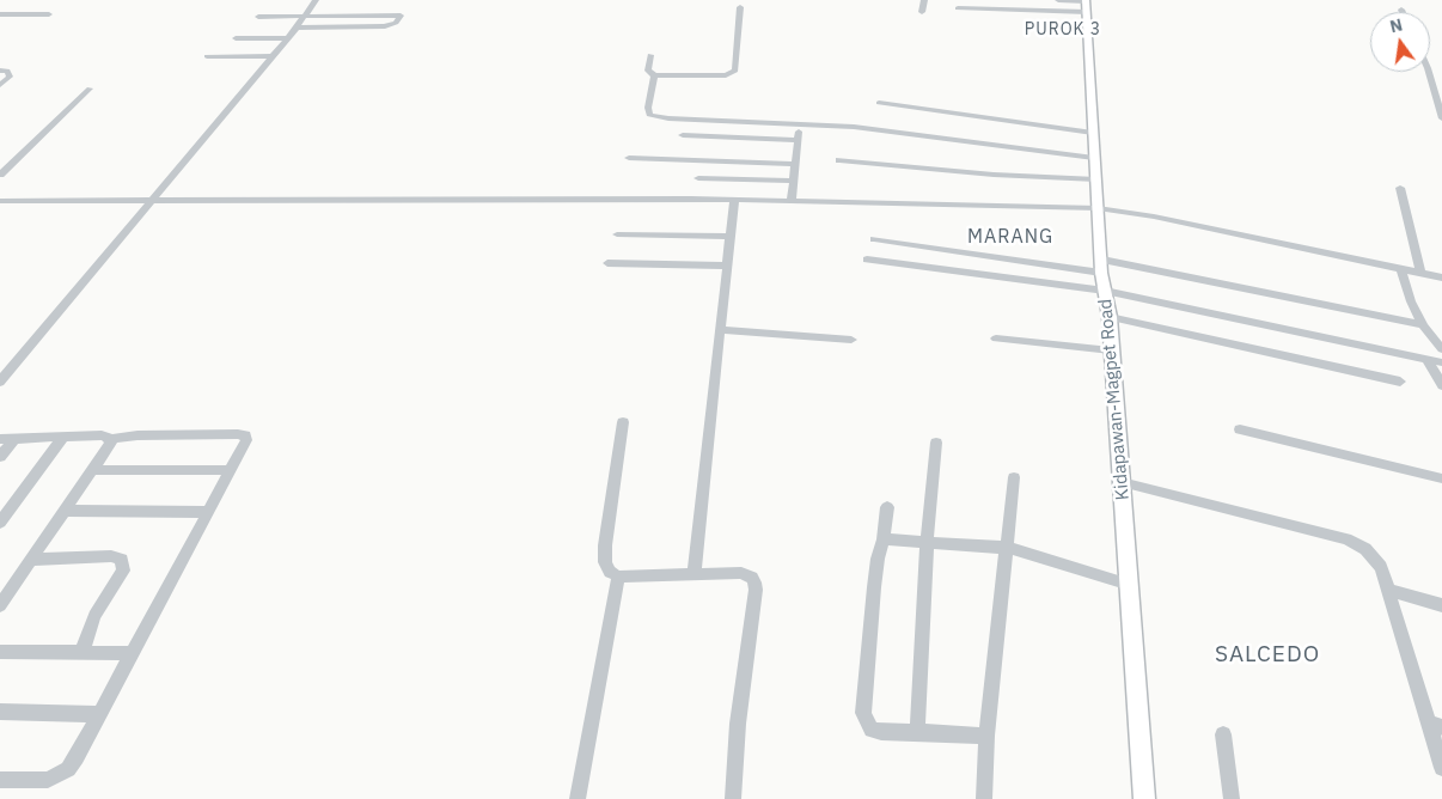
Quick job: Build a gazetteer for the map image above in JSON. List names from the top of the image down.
{
  "streets": {
    "main road": ["Kidapawan-Magpet Road"]
  },
  "districts": ["PUROK 3", "MARANG", "SALCEDO"],
  "north": "top"
}
